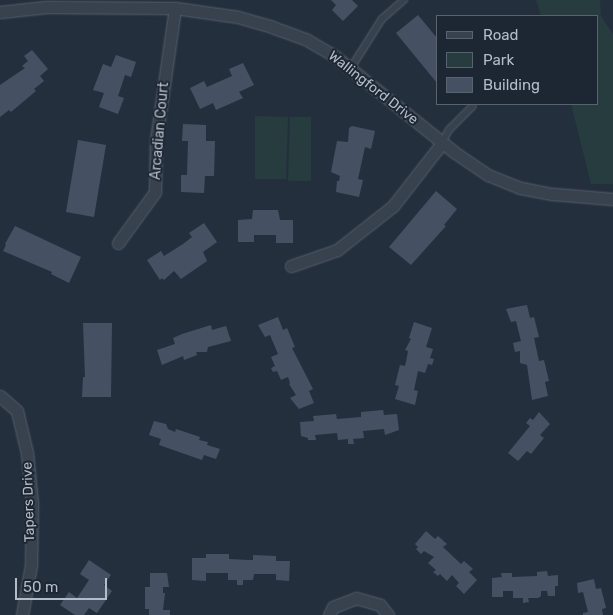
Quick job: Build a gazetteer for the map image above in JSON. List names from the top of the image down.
{
  "streets": {
    "street": ["Wallingford Drive", "Arcadian Court", "Tapers Drive"]
  },
  "crossings": [
    ["Wallingford Drive", "Arcadian Court"]
  ],
  "legend": ["Road", "Park", "Building"],
  "scale_bar": "50 m"
}
